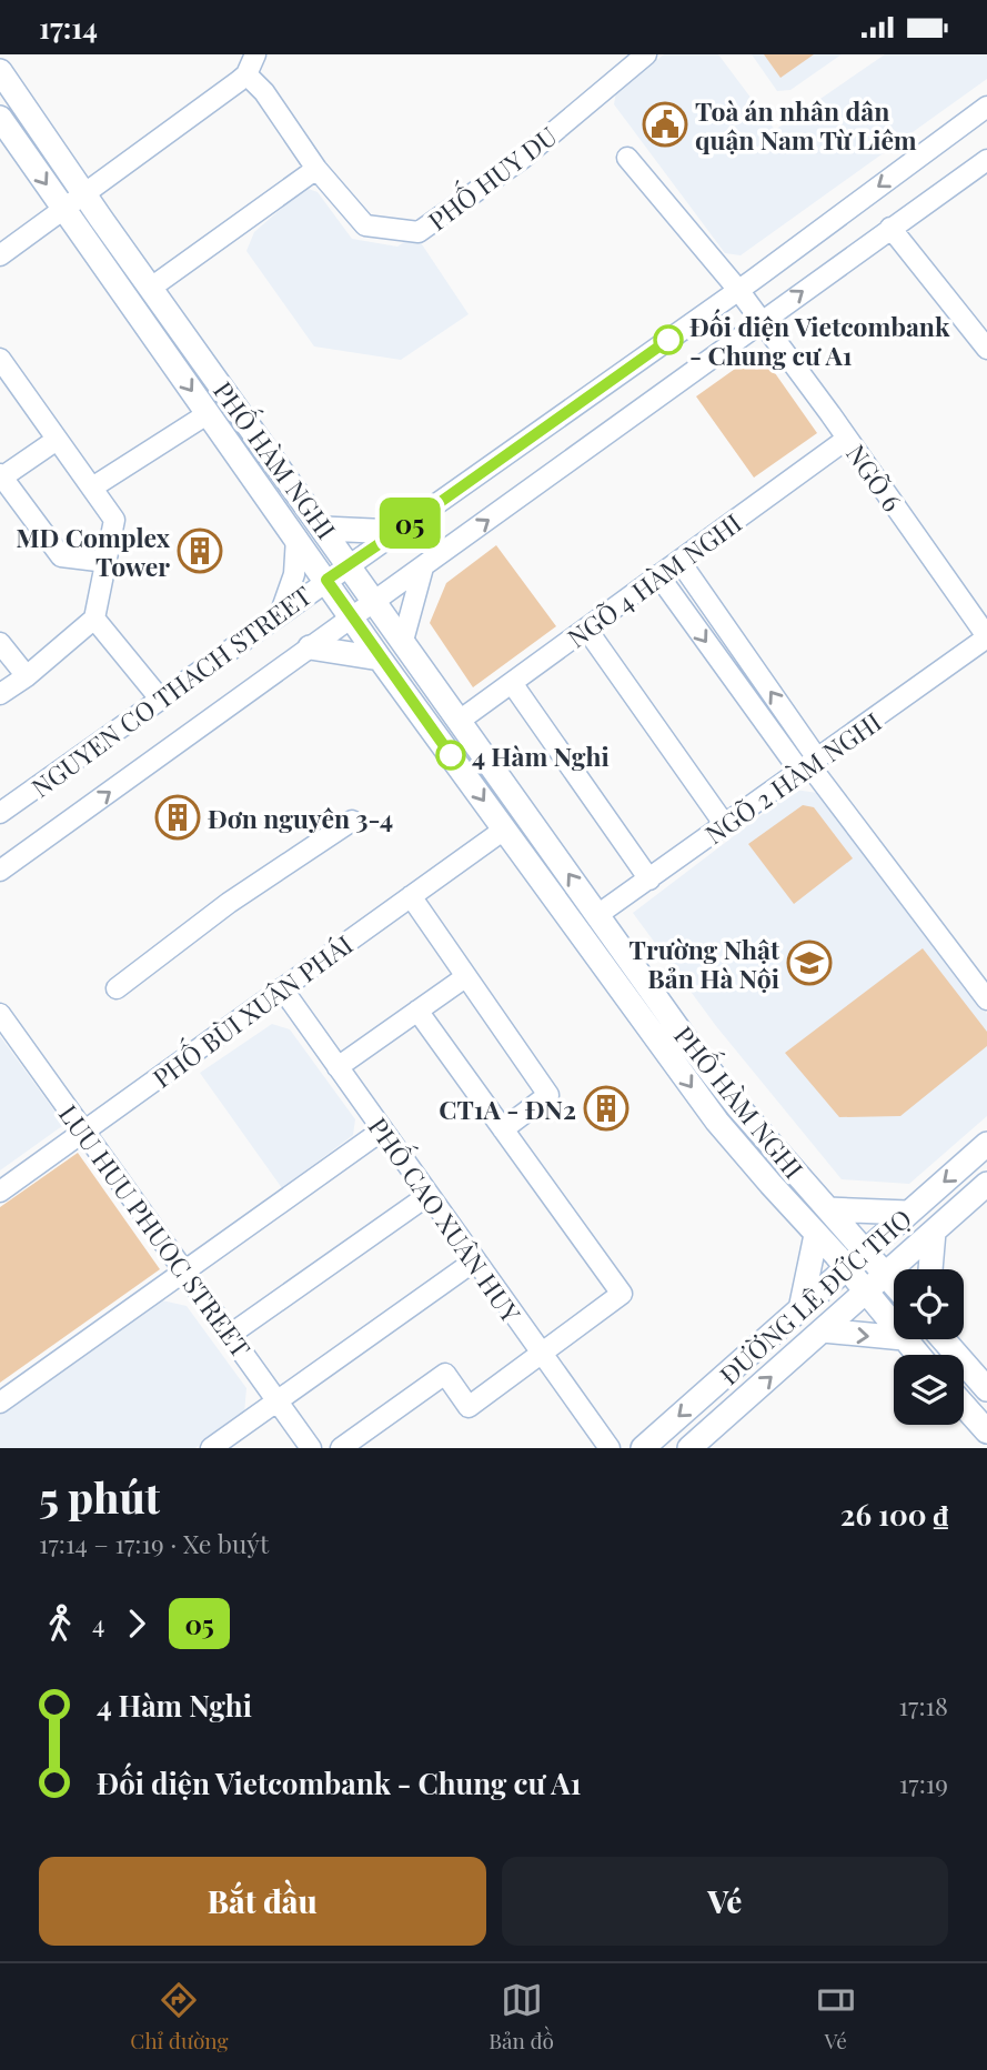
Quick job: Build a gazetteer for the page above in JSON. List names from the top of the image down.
{
  "streets": {
    "main road": ["PHỐ HÀM NGHI", "ĐƯỜNG LÊ ĐỨC THỌ"],
    "street": [
      "PHỐ HUY DU",
      "NGÕ 6",
      "NGÕ 4 HÀM NGHI",
      "NGUYEN CO THACH STREET",
      "NGÕ 2 HÀM NGHI",
      "PHỐ BÙI XUÂN PHÁI",
      "PHỐ CAO XUÂN HUY",
      "LUU HUU PHUOC STREET"
    ]
  },
  "crossings": [
    ["PHỐ HÀM NGHI", "NGÕ 4 HÀM NGHI"],
    ["PHỐ HÀM NGHI", "NGUYEN CO THACH STREET"],
    ["PHỐ HÀM NGHI", "NGÕ 2 HÀM NGHI"],
    ["PHỐ HÀM NGHI", "PHỐ BÙI XUÂN PHÁI"],
    ["PHỐ HÀM NGHI", "ĐƯỜNG LÊ ĐỨC THỌ"],
    ["NGÕ 6", "NGÕ 4 HÀM NGHI"],
    ["NGÕ 6", "NGUYEN CO THACH STREET"],
    ["NGÕ 6", "NGÕ 2 HÀM NGHI"],
    ["PHỐ BÙI XUÂN PHÁI", "PHỐ CAO XUÂN HUY"],
    ["PHỐ BÙI XUÂN PHÁI", "LUU HUU PHUOC STREET"]
  ],
  "places": {
    "public building": ["Toà án nhân dân quận Nam Từ Liêm"],
    "other": ["Đối diện Vietcombank - Chung cư A1", "4 Hàm Nghi"],
    "building": ["MD Complex Tower", "Đơn nguyên 3-4", "CT1A - ĐN2"],
    "school or university": ["Trường Nhật Bản Hà Nội"]
  },
  "lines": ["bus line 05"],
  "page": {
    "status": "17:14",
    "on_map": "05",
    "heading": ["5 phút", "17:14 – 17:19 · Xe buýt", "26 100 ₫"],
    "legs": ["4", "05"],
    "list": [
      {
        "name": "4 Hàm Nghi",
        "value": "17:18"
      },
      {
        "name": "Đối diện Vietcombank - Chung cư A1",
        "value": "17:19"
      }
    ],
    "buttons": ["Bắt đầu", "Vé"],
    "tabs": ["Chỉ đường", "Bản đồ", "Vé"]
  }
}
